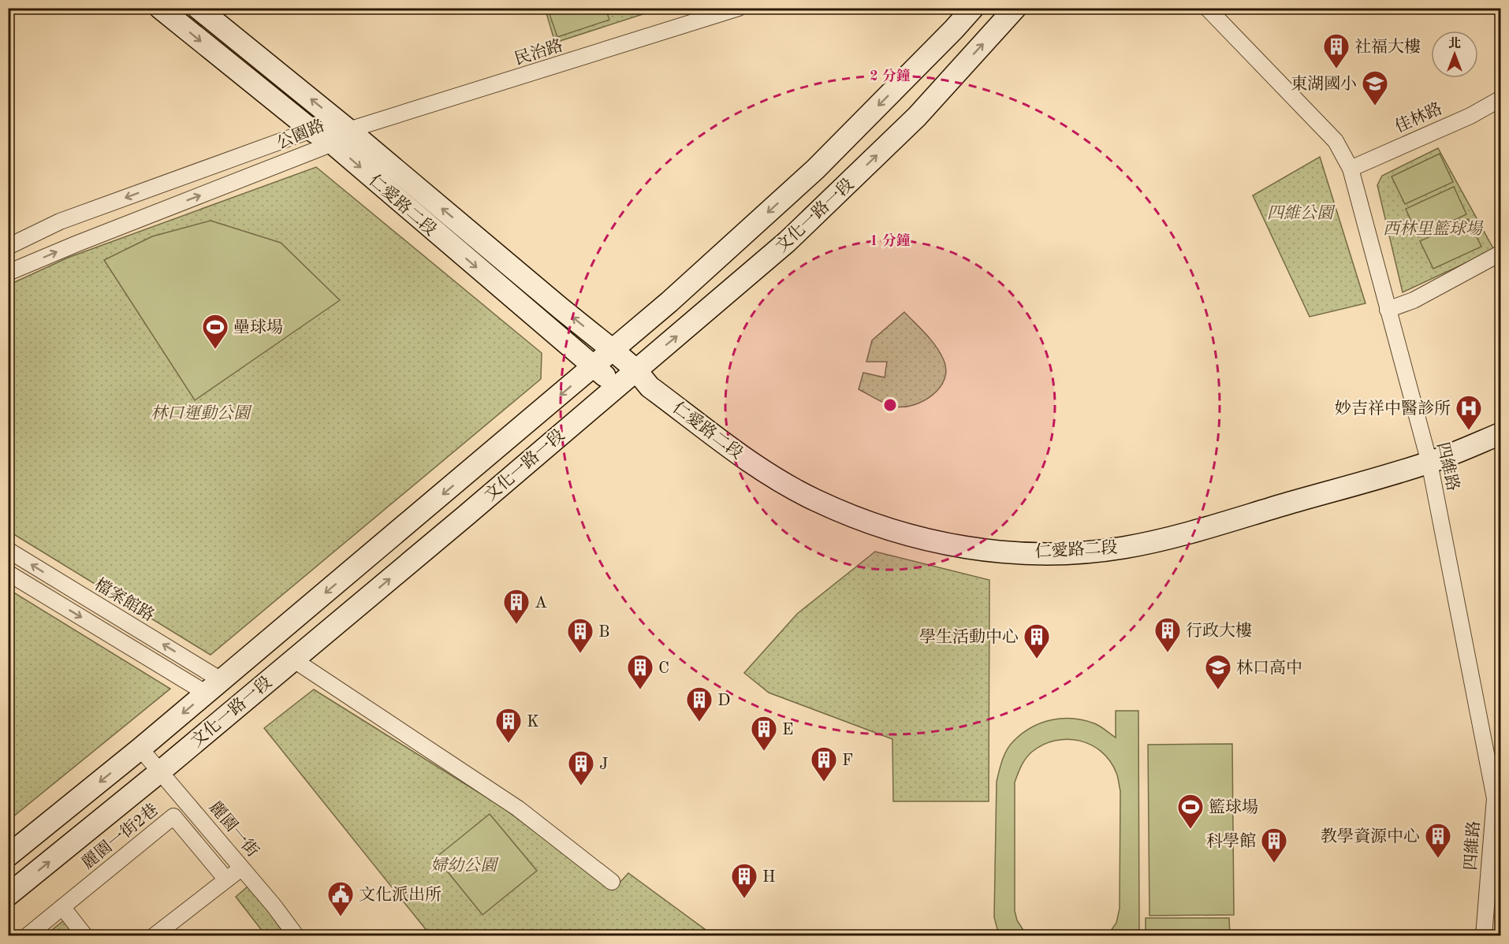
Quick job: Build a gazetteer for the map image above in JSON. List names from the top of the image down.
{
  "streets": {
    "main road": ["仁愛路二段", "文化一路一段"],
    "street": [
      "民治路",
      "佳林路",
      "公園路",
      "四維路",
      "檔案館路",
      "麗園一街",
      "麗園一街2巷"
    ]
  },
  "crossings": [
    ["民治路", "公園路"],
    ["民治路", "仁愛路二段"],
    ["佳林路", "四維路"],
    ["公園路", "仁愛路二段"],
    ["仁愛路二段", "文化一路一段"],
    ["仁愛路二段", "四維路"],
    ["文化一路一段", "檔案館路"],
    ["文化一路一段", "麗園一街"]
  ],
  "parks": [
    "四維公園",
    "西林里籃球場",
    "林口運動公園",
    "婦幼公園"
  ],
  "places": {
    "building": [
      "社福大樓",
      "A",
      "行政大樓",
      "B",
      "學生活動中心",
      "C",
      "D",
      "K",
      "E",
      "F",
      "J",
      "教學資源中心",
      "科學館",
      "H"
    ],
    "school or university": ["東湖國小", "林口高中"],
    "sports": ["壘球場", "籃球場"],
    "hospital": ["妙吉祥中醫診所"],
    "public building": ["文化派出所"]
  },
  "north": "top",
  "rings": ["2 分鐘", "1 分鐘"]
}
